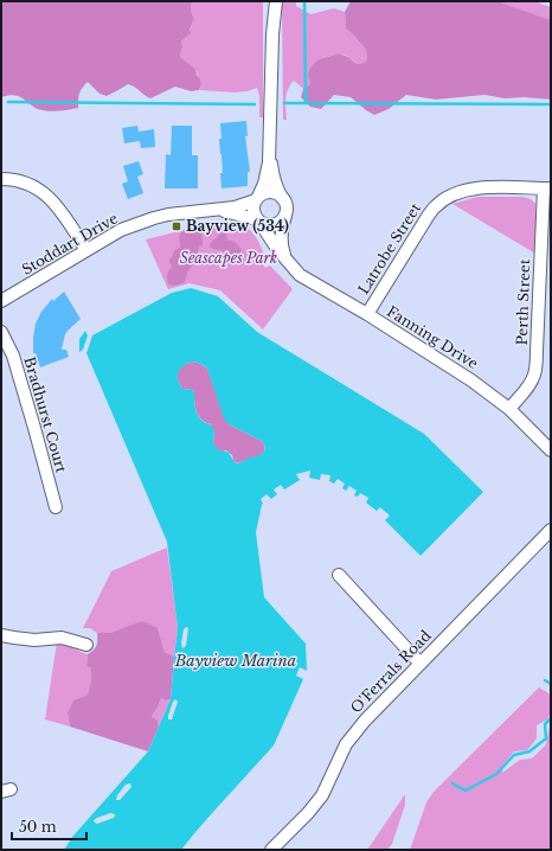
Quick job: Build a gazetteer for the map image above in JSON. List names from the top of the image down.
{
  "streets": {
    "street": [
      "Stoddart Drive",
      "Latrobe Street",
      "Perth Street",
      "Fanning Drive",
      "Bradhurst Court",
      "O'Ferrals Road"
    ]
  },
  "crossings": [
    ["Stoddart Drive", "Fanning Drive"],
    ["Latrobe Street", "Perth Street"],
    ["Latrobe Street", "Fanning Drive"],
    ["Perth Street", "Fanning Drive"]
  ],
  "water": ["Bayview Marina"],
  "parks": ["Seascapes Park"],
  "places": {
    "transit": ["Bayview (534)"]
  },
  "scale_bar": "50 m"
}
